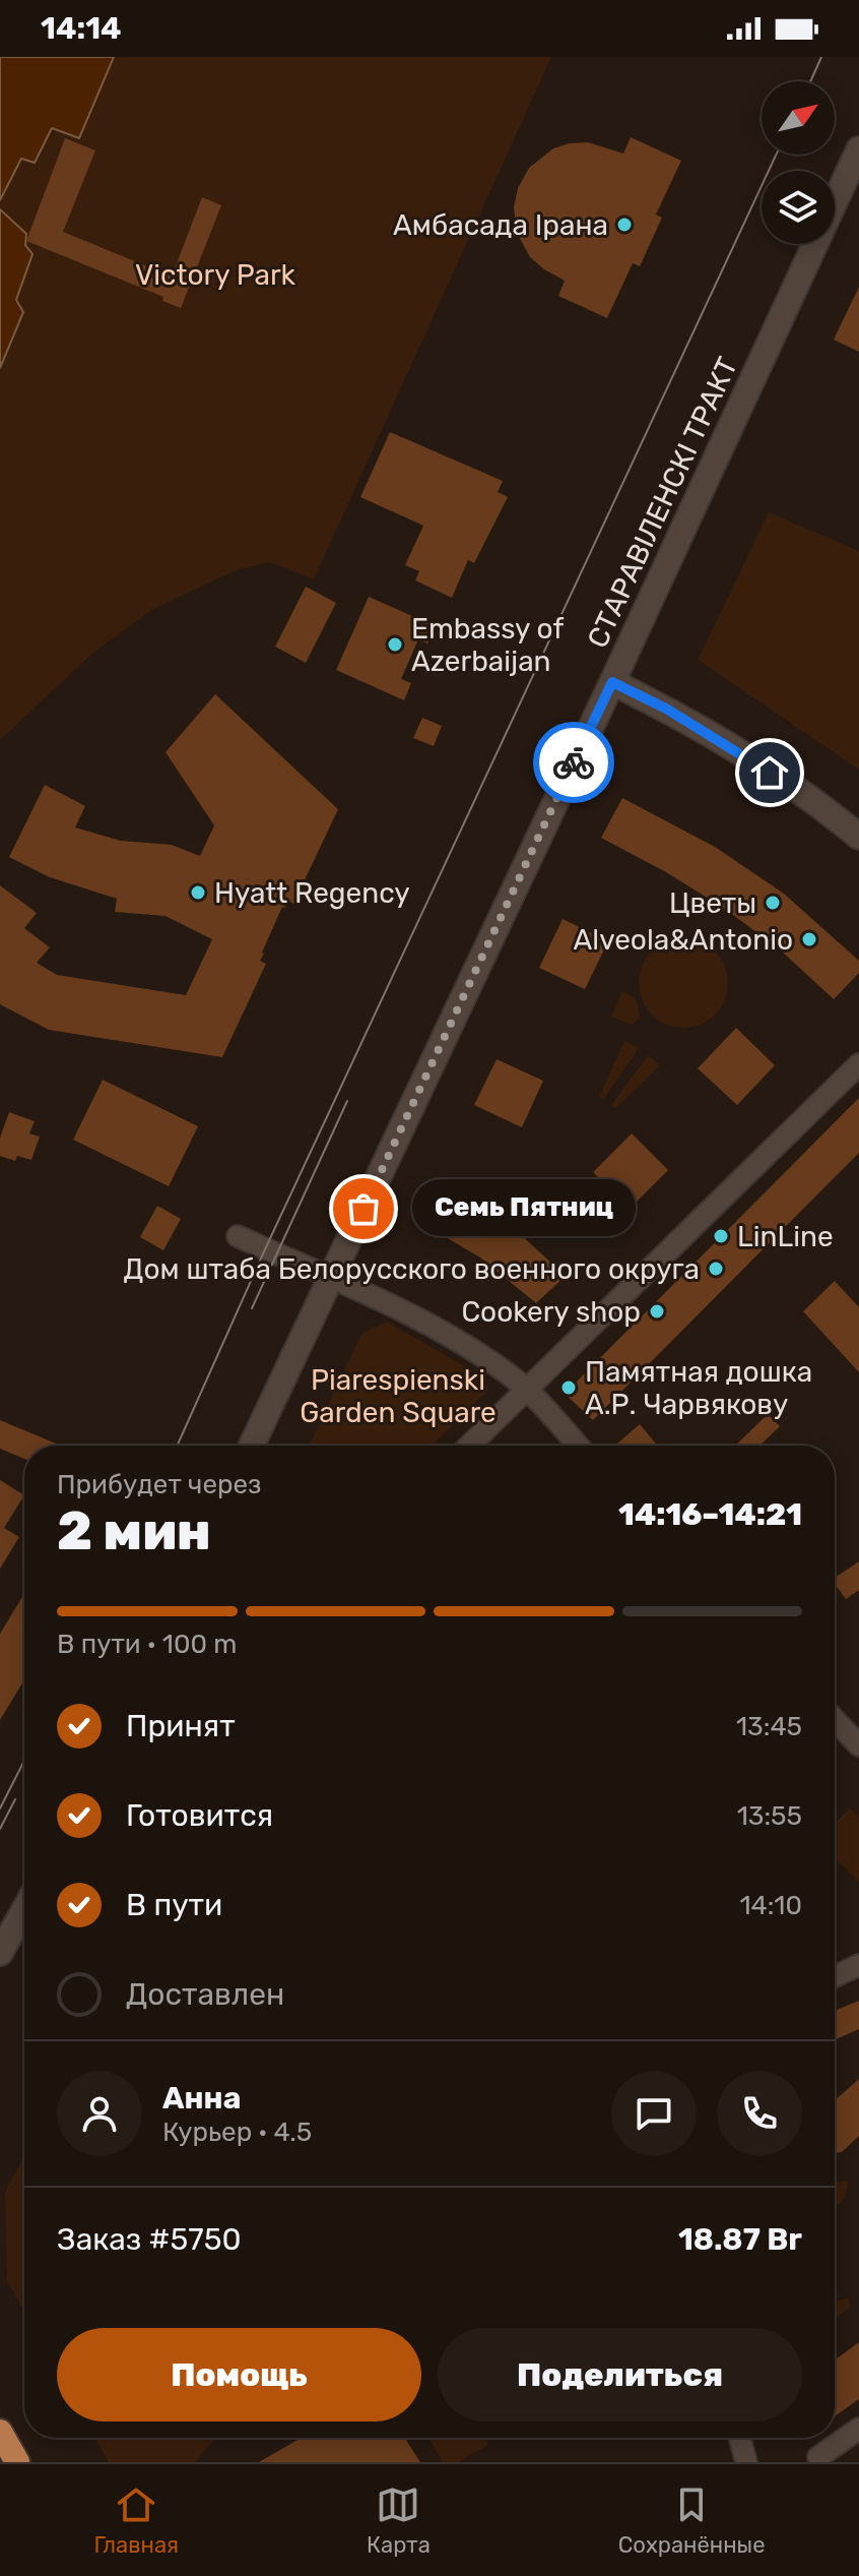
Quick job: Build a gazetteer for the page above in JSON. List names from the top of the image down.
{
  "streets": {
    "main road": ["СТАРАВІЛЕНСКІ ТРАКТ"]
  },
  "parks": ["Victory Park", "Piarespienski Garden Square"],
  "places": [
    "Амбасада Ірана",
    "Embassy of Azerbaijan",
    "Hyatt Regency",
    "Цветы",
    "Alveola&Antonio",
    "Семь Пятниц",
    "LinLine",
    "Дом штаба Белорусского военного округа",
    "Cookery shop",
    "Памятная дошка А.Р. Чарвякову"
  ],
  "north": "top right",
  "page": {
    "status": "14:14",
    "bubble": "Семь Пятниц",
    "heading": ["2 мин", "Прибудет через", "14:16–14:21"],
    "panel": [
      "Анна",
      "Курьер · 4.5",
      "Заказ #5750",
      "18.87 Br"
    ],
    "bar": "В пути · 100 m",
    "list": [
      ["Принят", "13:45"],
      ["Готовится", "13:55"],
      ["В пути", "14:10"],
      "Доставлен"
    ],
    "buttons": ["Помощь", "Поделиться"],
    "tabs": ["Главная", "Карта", "Сохранённые"]
  }
}
